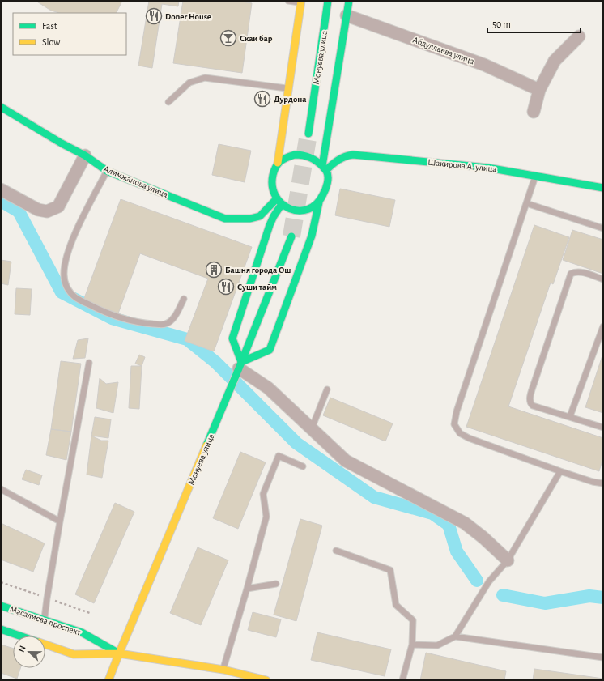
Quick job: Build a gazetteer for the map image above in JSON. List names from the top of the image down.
{
  "streets": {
    "main road": [
      "Монуева улица",
      "Шакирова А. улица",
      "Алимжанова улица",
      "Масалиева проспект"
    ],
    "street": ["Абдуллаева улица"]
  },
  "crossings": [
    ["Монуева улица", "Масалиева проспект"],
    ["Шакирова А. улица", "Алимжанова улица"]
  ],
  "places": {
    "restaurant": ["Doner House", "Дурдона", "Суши тайм"],
    "bar": ["Скаи бар"],
    "building": ["Башня города Ош"]
  },
  "legend": ["Fast", "Slow"],
  "scale_bar": "50 m",
  "north": "left"
}
